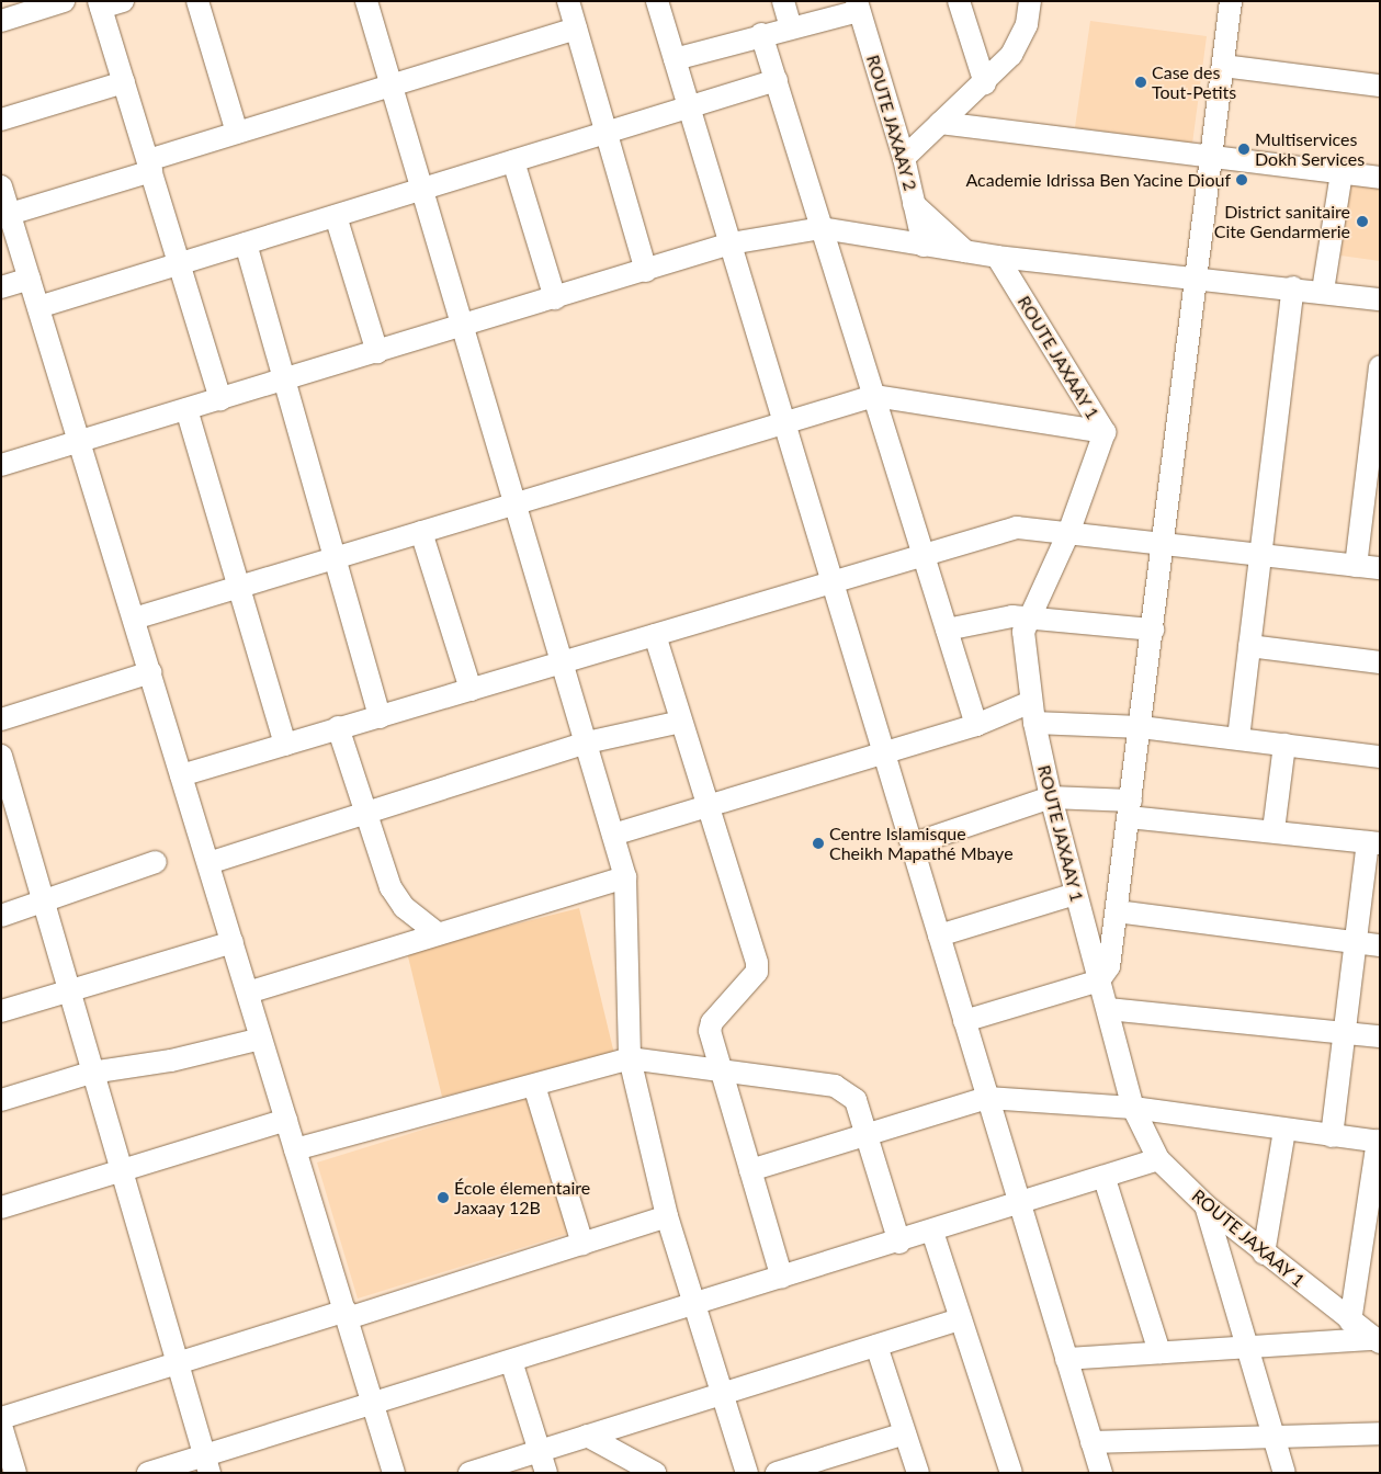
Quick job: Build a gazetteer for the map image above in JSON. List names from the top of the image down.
{
  "streets": {
    "street": ["ROUTE JAXAAY 2", "ROUTE JAXAAY 1"]
  },
  "places": [
    "Case des Tout-Petits",
    "Multiservices Dokh Services",
    "Academie Idrissa Ben Yacine Diouf",
    "District sanitaire Cite Gendarmerie",
    "Centre Islamisque Cheikh Mapathé Mbaye",
    "École élementaire Jaxaay 12B"
  ]
}
